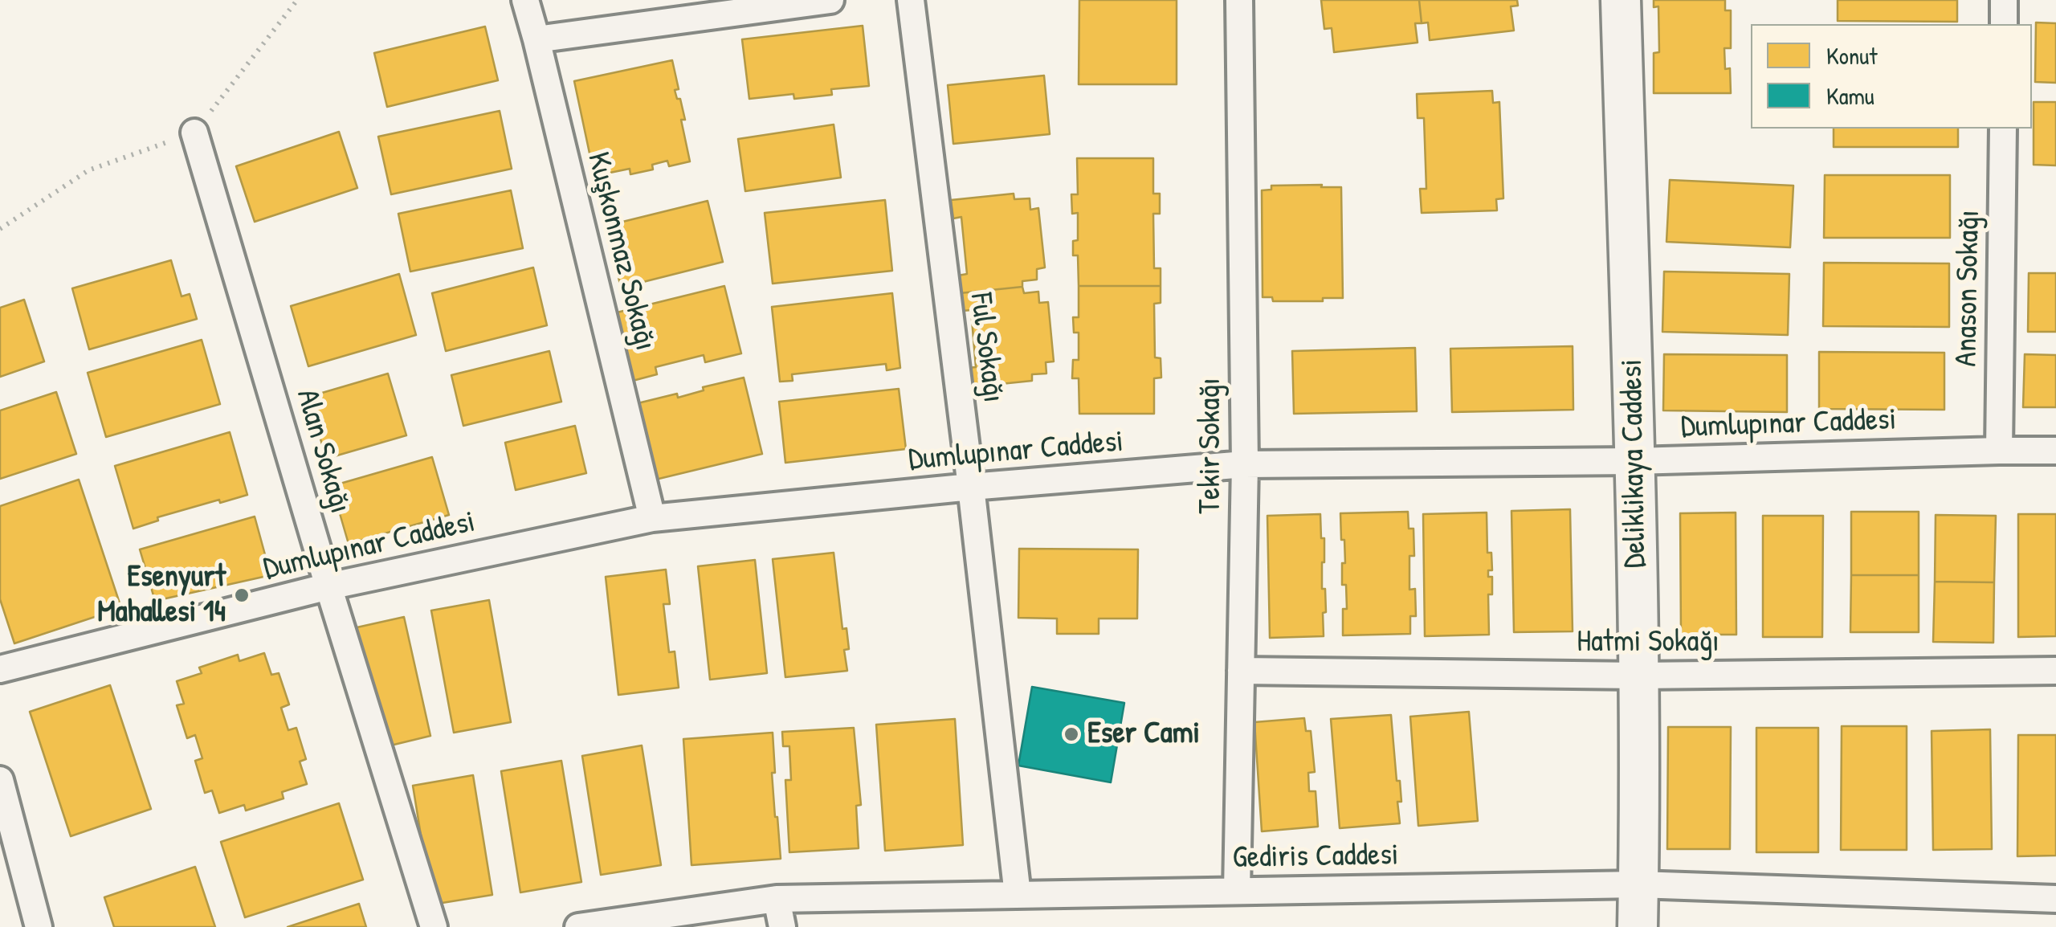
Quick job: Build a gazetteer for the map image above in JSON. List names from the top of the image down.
{
  "streets": {
    "street": [
      "Kuşkonmaz Sokağı",
      "Anason Sokağı",
      "Ful Sokağı",
      "Dumlupınar Caddesi",
      "Tekir Sokağı",
      "Alan Sokağı",
      "Deliklikaya Caddesi",
      "Hatmi Sokağı",
      "Gediris Caddesi"
    ]
  },
  "crossings": [
    ["Kuşkonmaz Sokağı", "Dumlupınar Caddesi"],
    ["Anason Sokağı", "Dumlupınar Caddesi"],
    ["Ful Sokağı", "Dumlupınar Caddesi"],
    ["Ful Sokağı", "Gediris Caddesi"],
    ["Dumlupınar Caddesi", "Tekir Sokağı"],
    ["Dumlupınar Caddesi", "Alan Sokağı"],
    ["Dumlupınar Caddesi", "Deliklikaya Caddesi"],
    ["Tekir Sokağı", "Hatmi Sokağı"],
    ["Tekir Sokağı", "Gediris Caddesi"],
    ["Deliklikaya Caddesi", "Hatmi Sokağı"],
    ["Deliklikaya Caddesi", "Gediris Caddesi"]
  ],
  "places": ["Esenyurt Mahallesi 14", "Eser Cami"],
  "legend": ["Konut", "Kamu"]
}
